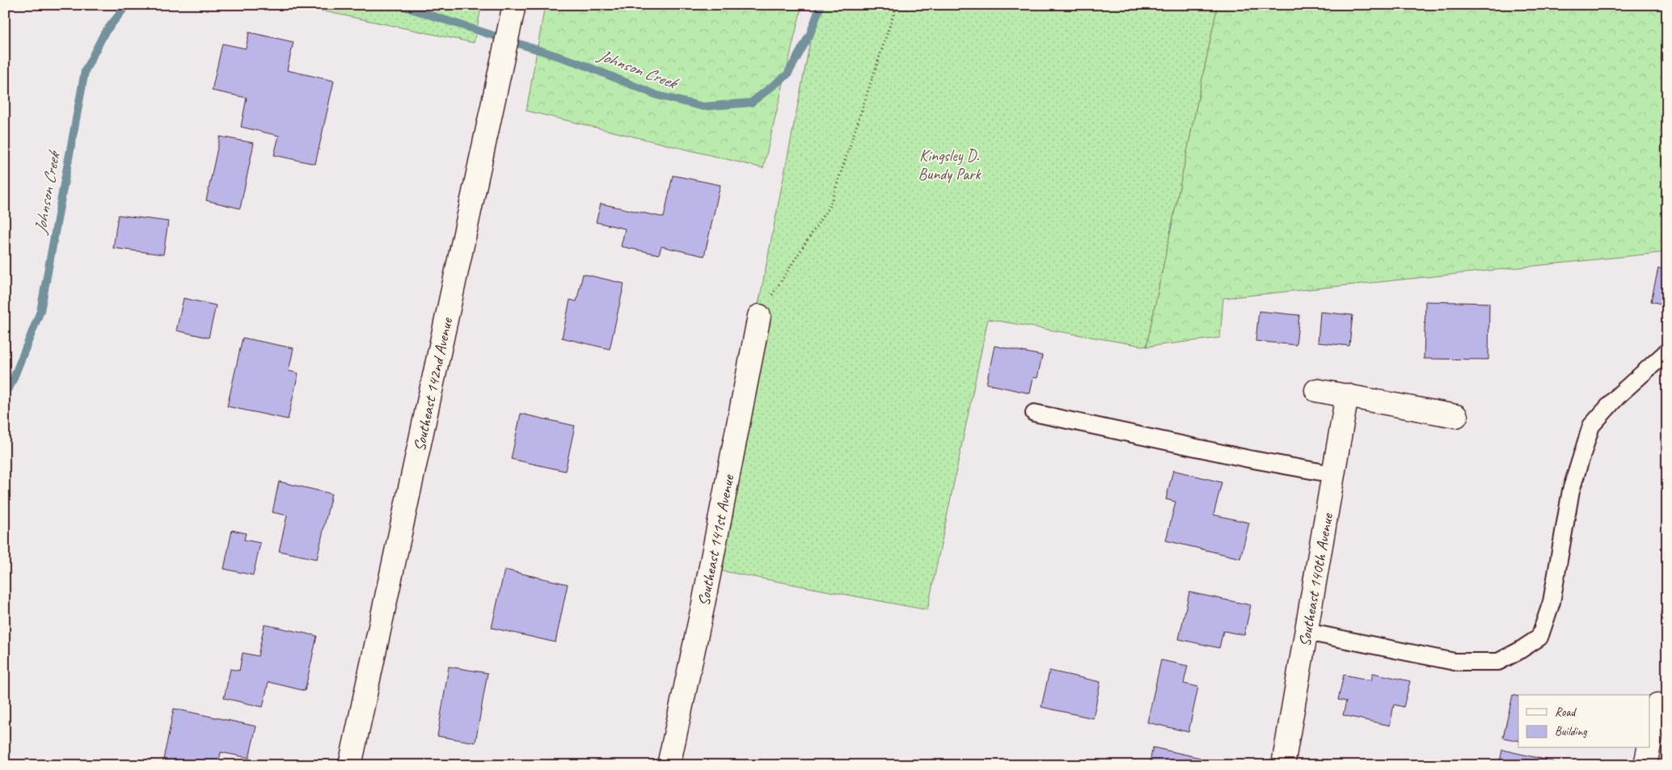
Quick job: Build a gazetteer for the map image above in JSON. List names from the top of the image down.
{
  "streets": {
    "street": ["Southeast 142nd Avenue", "Southeast 141st Avenue", "Southeast 140th Avenue"]
  },
  "water": ["Johnson Creek"],
  "parks": ["Kingsley D. Bundy Park"],
  "legend": ["Road", "Building"]
}
